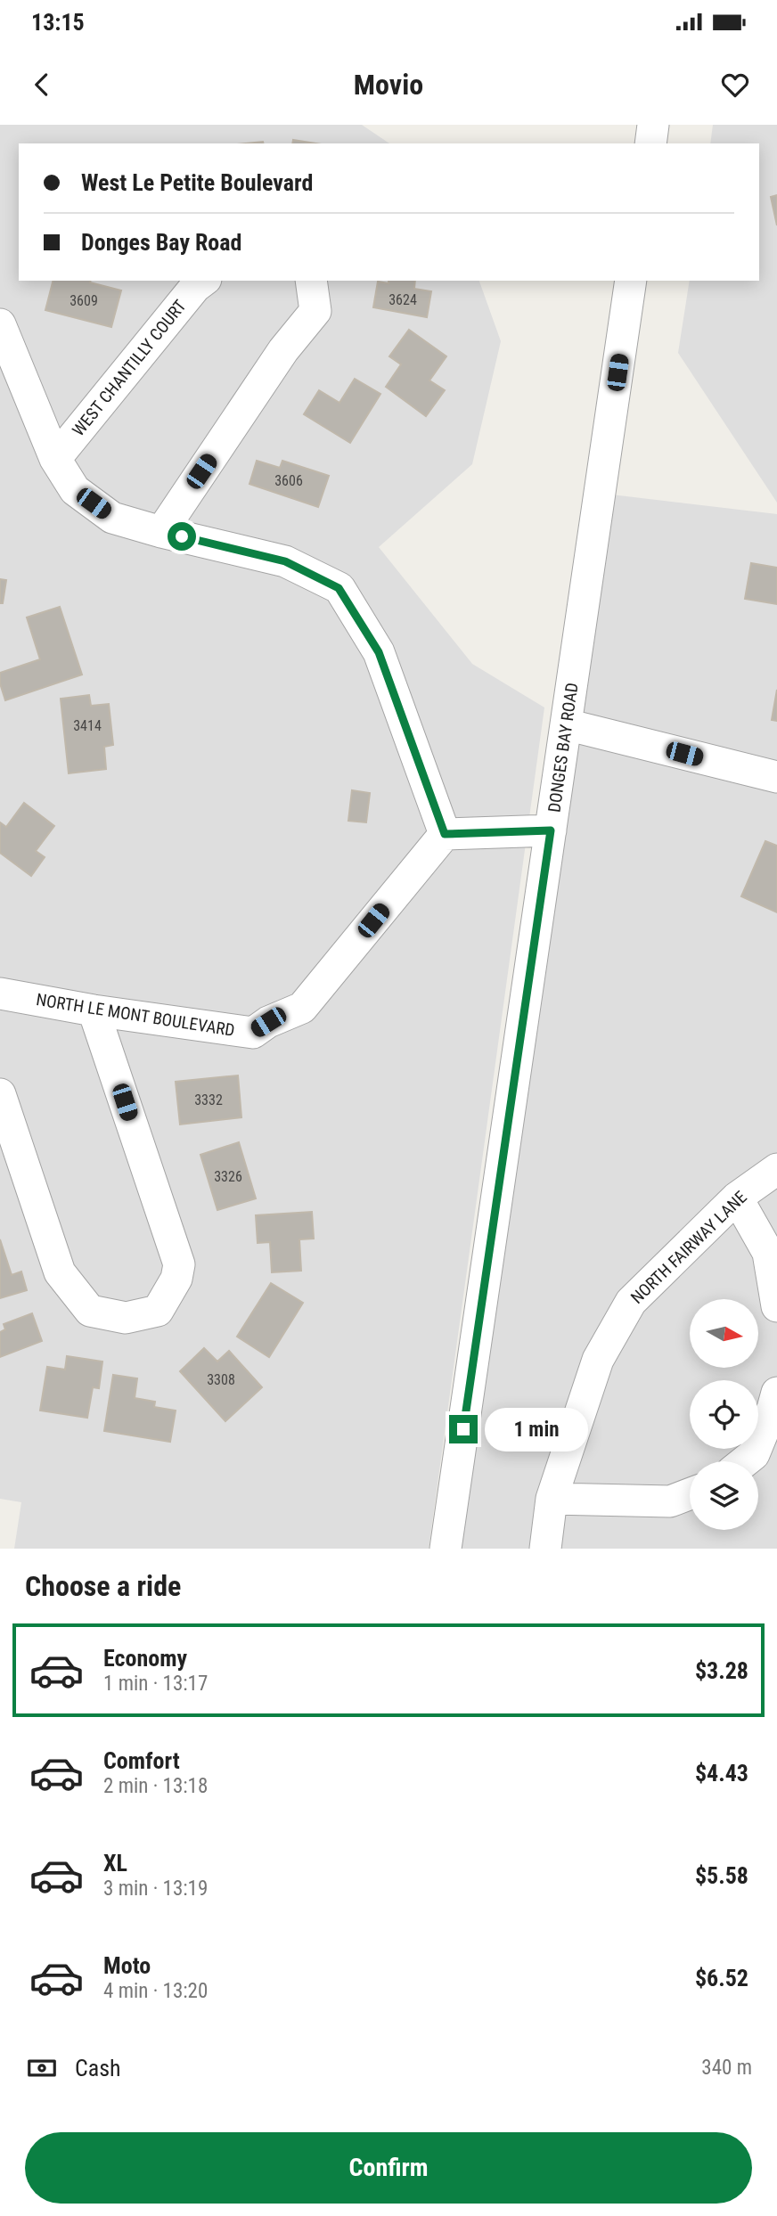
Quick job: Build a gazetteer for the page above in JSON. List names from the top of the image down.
{
  "streets": {
    "street": [
      "WEST CHANTILLY COURT",
      "DONGES BAY ROAD",
      "NORTH LE MONT BOULEVARD",
      "NORTH FAIRWAY LANE"
    ]
  },
  "house_numbers": [
    "3624",
    "3609",
    "3606",
    "3414",
    "3332",
    "3326",
    "3308"
  ],
  "north": "right",
  "page": {
    "status": "13:15",
    "header": "Movio",
    "banner": ["West Le Petite Boulevard", "Donges Bay Road"],
    "bubble": "1 min",
    "heading": "Choose a ride",
    "list": [
      {
        "name": "Economy",
        "note": "1 min · 13:17",
        "value": "$3.28"
      },
      {
        "name": "Comfort",
        "note": "2 min · 13:18",
        "value": "$4.43"
      },
      {
        "name": "XL",
        "note": "3 min · 13:19",
        "value": "$5.58"
      },
      {
        "name": "Moto",
        "note": "4 min · 13:20",
        "value": "$6.52"
      }
    ],
    "pay": ["Cash", "340 m"],
    "buttons": "Confirm"
  }
}
